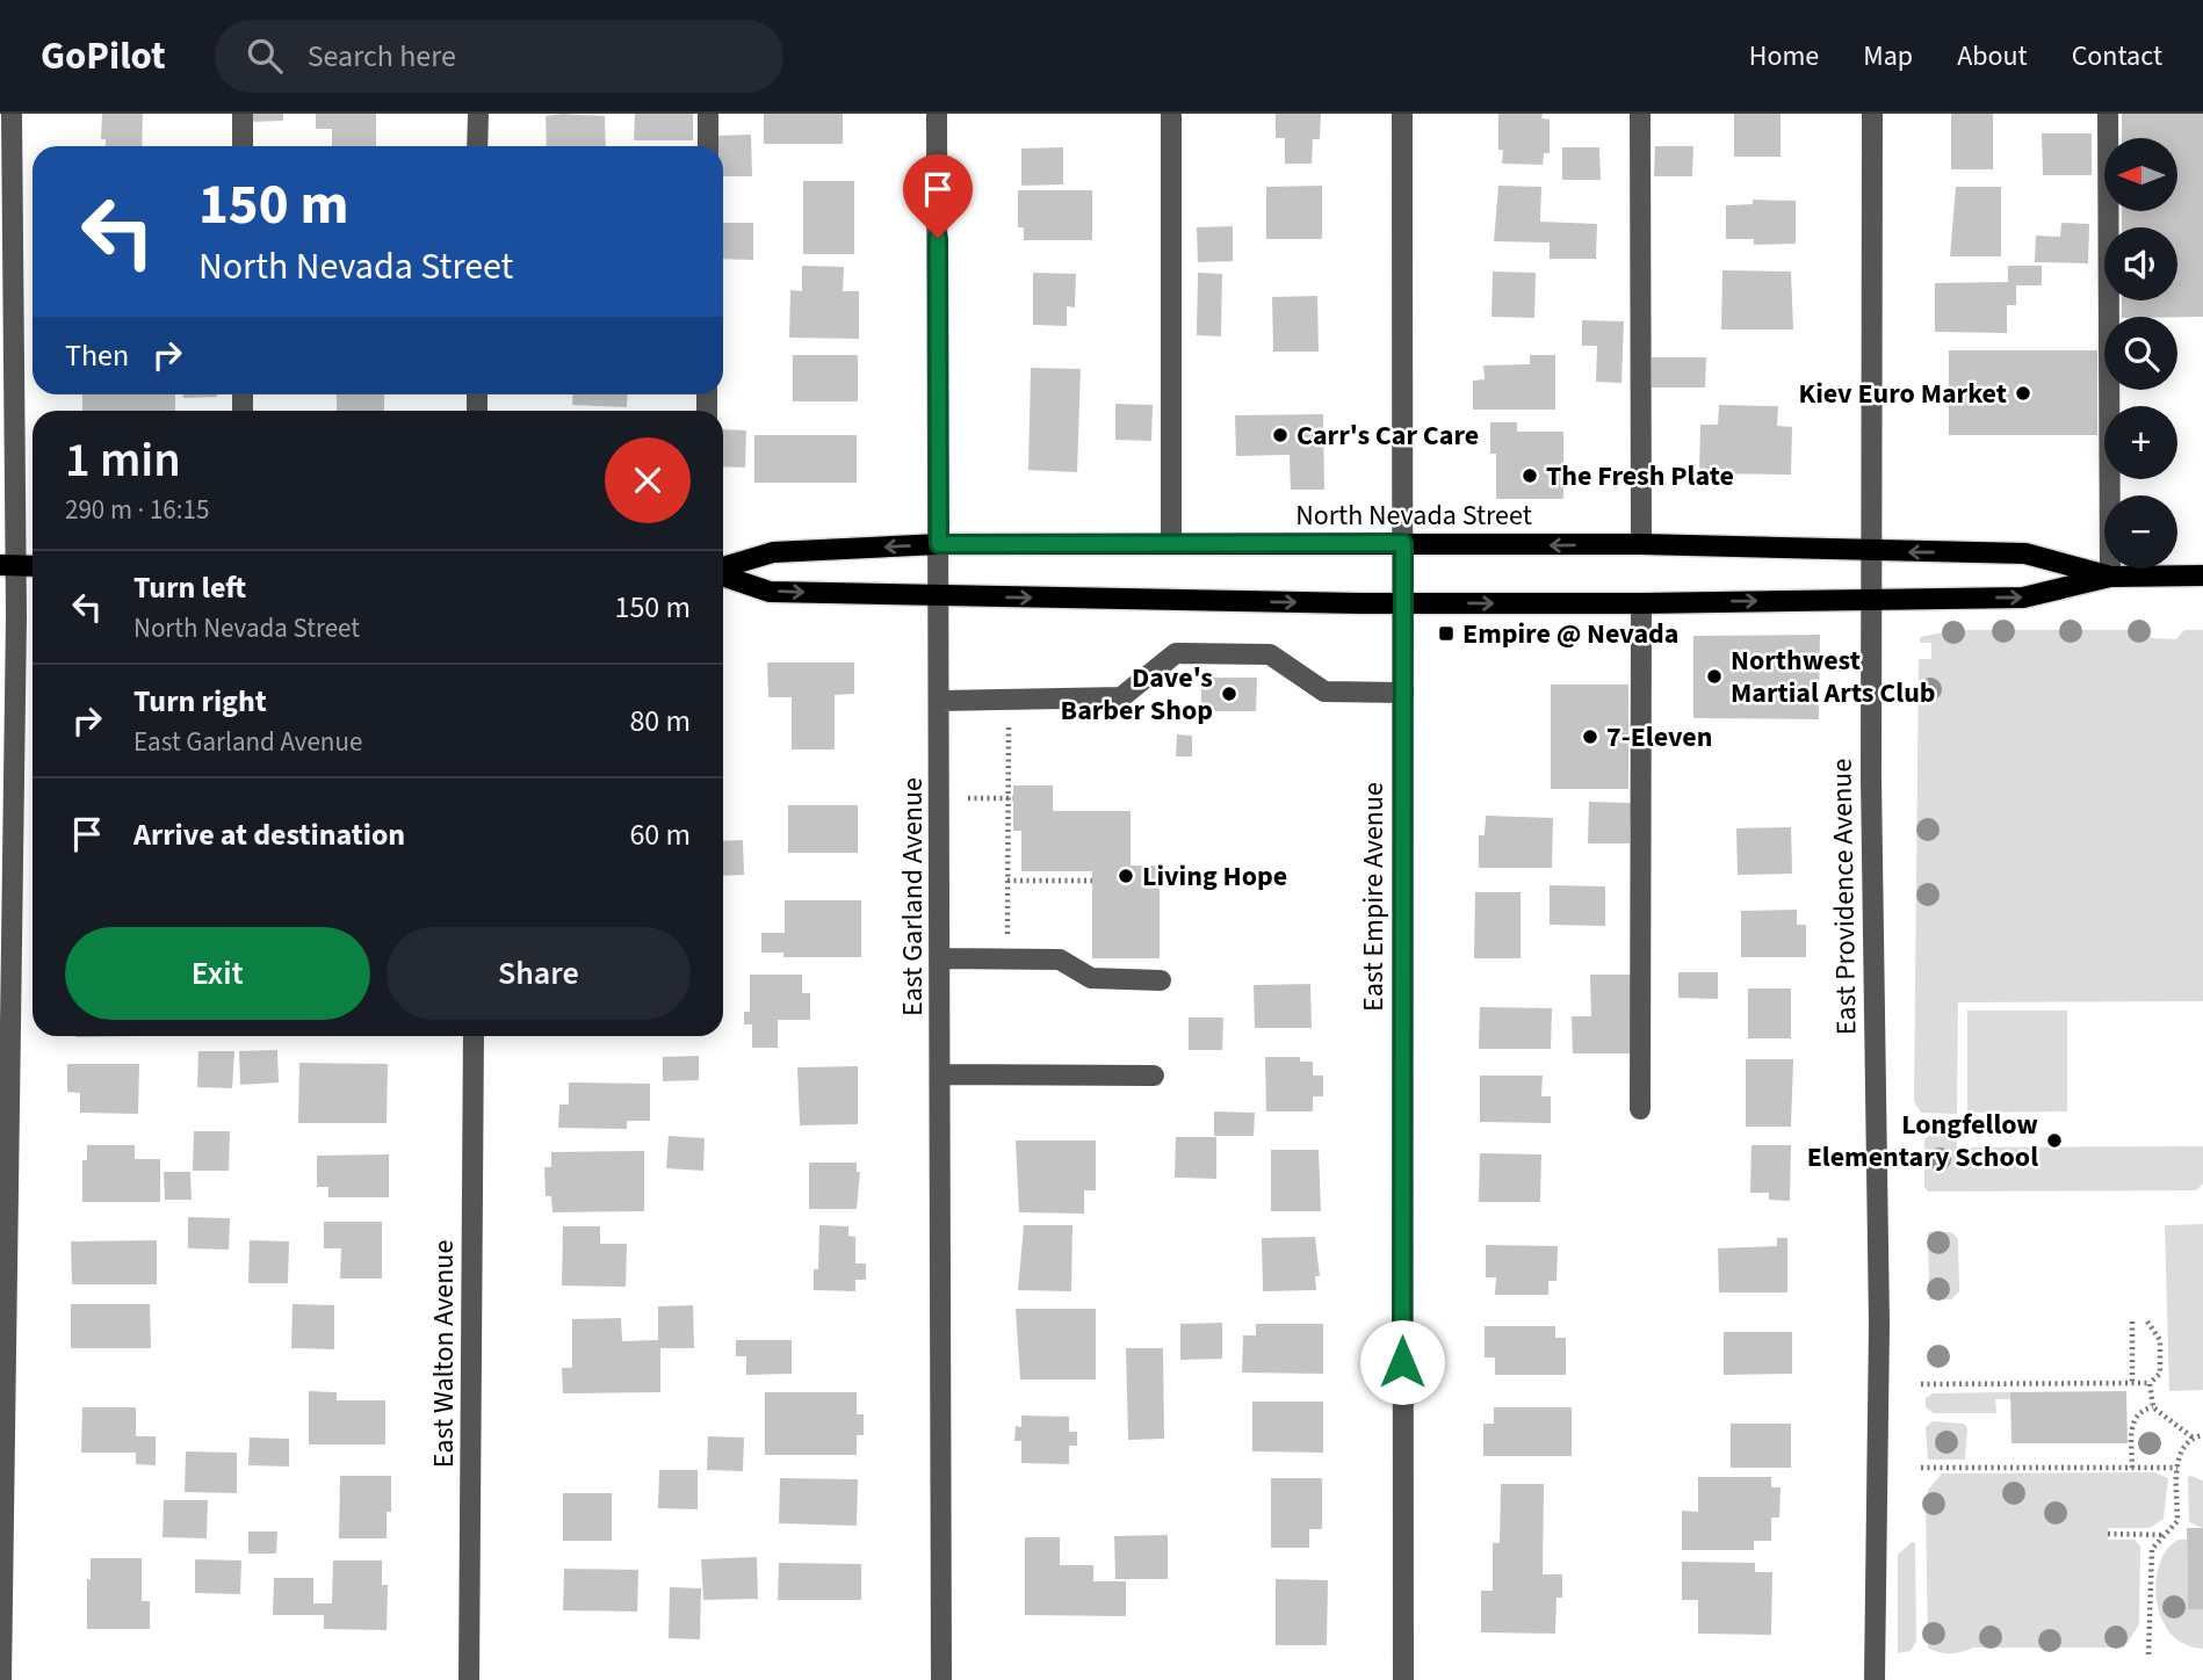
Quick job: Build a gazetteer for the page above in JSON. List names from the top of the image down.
{
  "streets": {
    "main road": ["North Nevada Street"],
    "street": [
      "East Garland Avenue",
      "East Empire Avenue",
      "East Providence Avenue",
      "East Walton Avenue"
    ]
  },
  "crossings": [
    ["North Nevada Street", "East Garland Avenue"],
    ["North Nevada Street", "East Empire Avenue"],
    ["North Nevada Street", "East Providence Avenue"]
  ],
  "places": {
    "other": [
      "Kiev Euro Market",
      "Carr's Car Care",
      "The Fresh Plate",
      "Northwest Martial Arts Club",
      "Dave's Barber Shop",
      "7-Eleven",
      "Living Hope",
      "Longfellow Elementary School"
    ],
    "transit": ["Empire @ Nevada"]
  },
  "north": "left",
  "page": {
    "header": "GoPilot",
    "search": "Search here",
    "nav": [
      "Home",
      "Map",
      "About",
      "Contact"
    ],
    "map_buttons": ["+", "−"],
    "turn": ["150 m", "North Nevada Street"],
    "then": "Then",
    "heading": ["1 min", "290 m · 16:15"],
    "list": [
      {
        "name": "Turn left",
        "note": "North Nevada Street",
        "value": "150 m"
      },
      {
        "name": "Turn right",
        "note": "East Garland Avenue",
        "value": "80 m"
      },
      {
        "name": "Arrive at destination",
        "value": "60 m"
      }
    ],
    "buttons": ["Exit", "Share"]
  }
}
